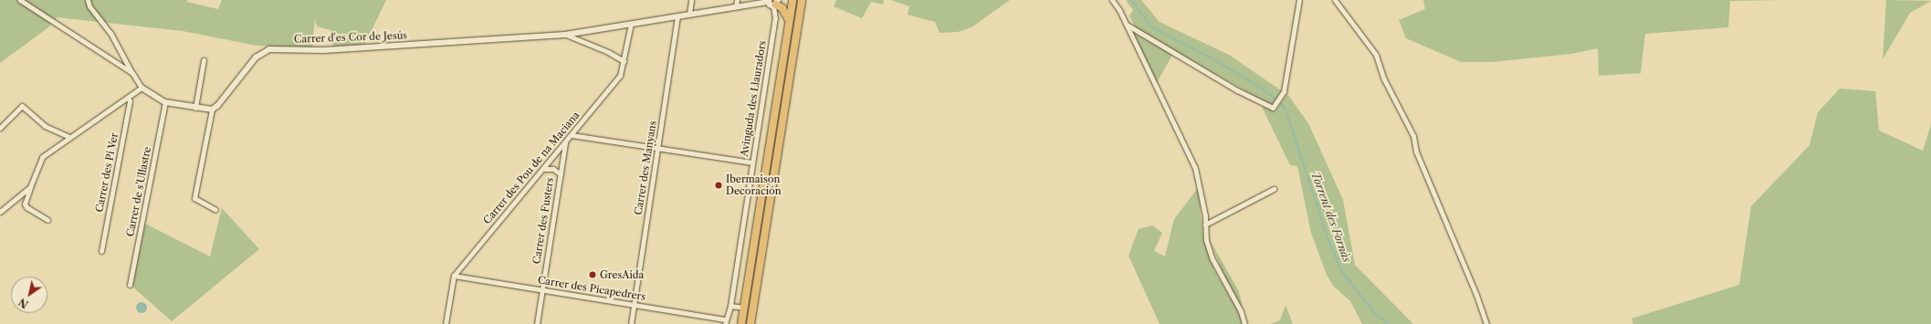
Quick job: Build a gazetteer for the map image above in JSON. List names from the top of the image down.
{
  "streets": {
    "street": [
      "Carrer d'es Cor de Jesús",
      "Avinguda des Llauradors",
      "Carrer des Pou de na Maciana",
      "Carrer des Manyans",
      "Carrer des Pi Ver",
      "Carrer de s'Ullastre",
      "Carrer des Fusters",
      "Carrer des Picapedrers"
    ]
  },
  "crossings": [
    ["Carrer d'es Cor de Jesús", "Avinguda des Llauradors"],
    ["Carrer d'es Cor de Jesús", "Carrer des Pou de na Maciana"],
    ["Carrer d'es Cor de Jesús", "Carrer des Manyans"],
    ["Avinguda des Llauradors", "Carrer des Picapedrers"],
    ["Carrer des Pou de na Maciana", "Carrer des Fusters"],
    ["Carrer des Pou de na Maciana", "Carrer des Picapedrers"],
    ["Carrer des Manyans", "Carrer des Picapedrers"],
    ["Carrer des Fusters", "Carrer des Picapedrers"]
  ],
  "water": ["Torrent des Fornàs"],
  "places": ["Ibermaison Decoración", "GresAida"],
  "north": "bottom left"
}
